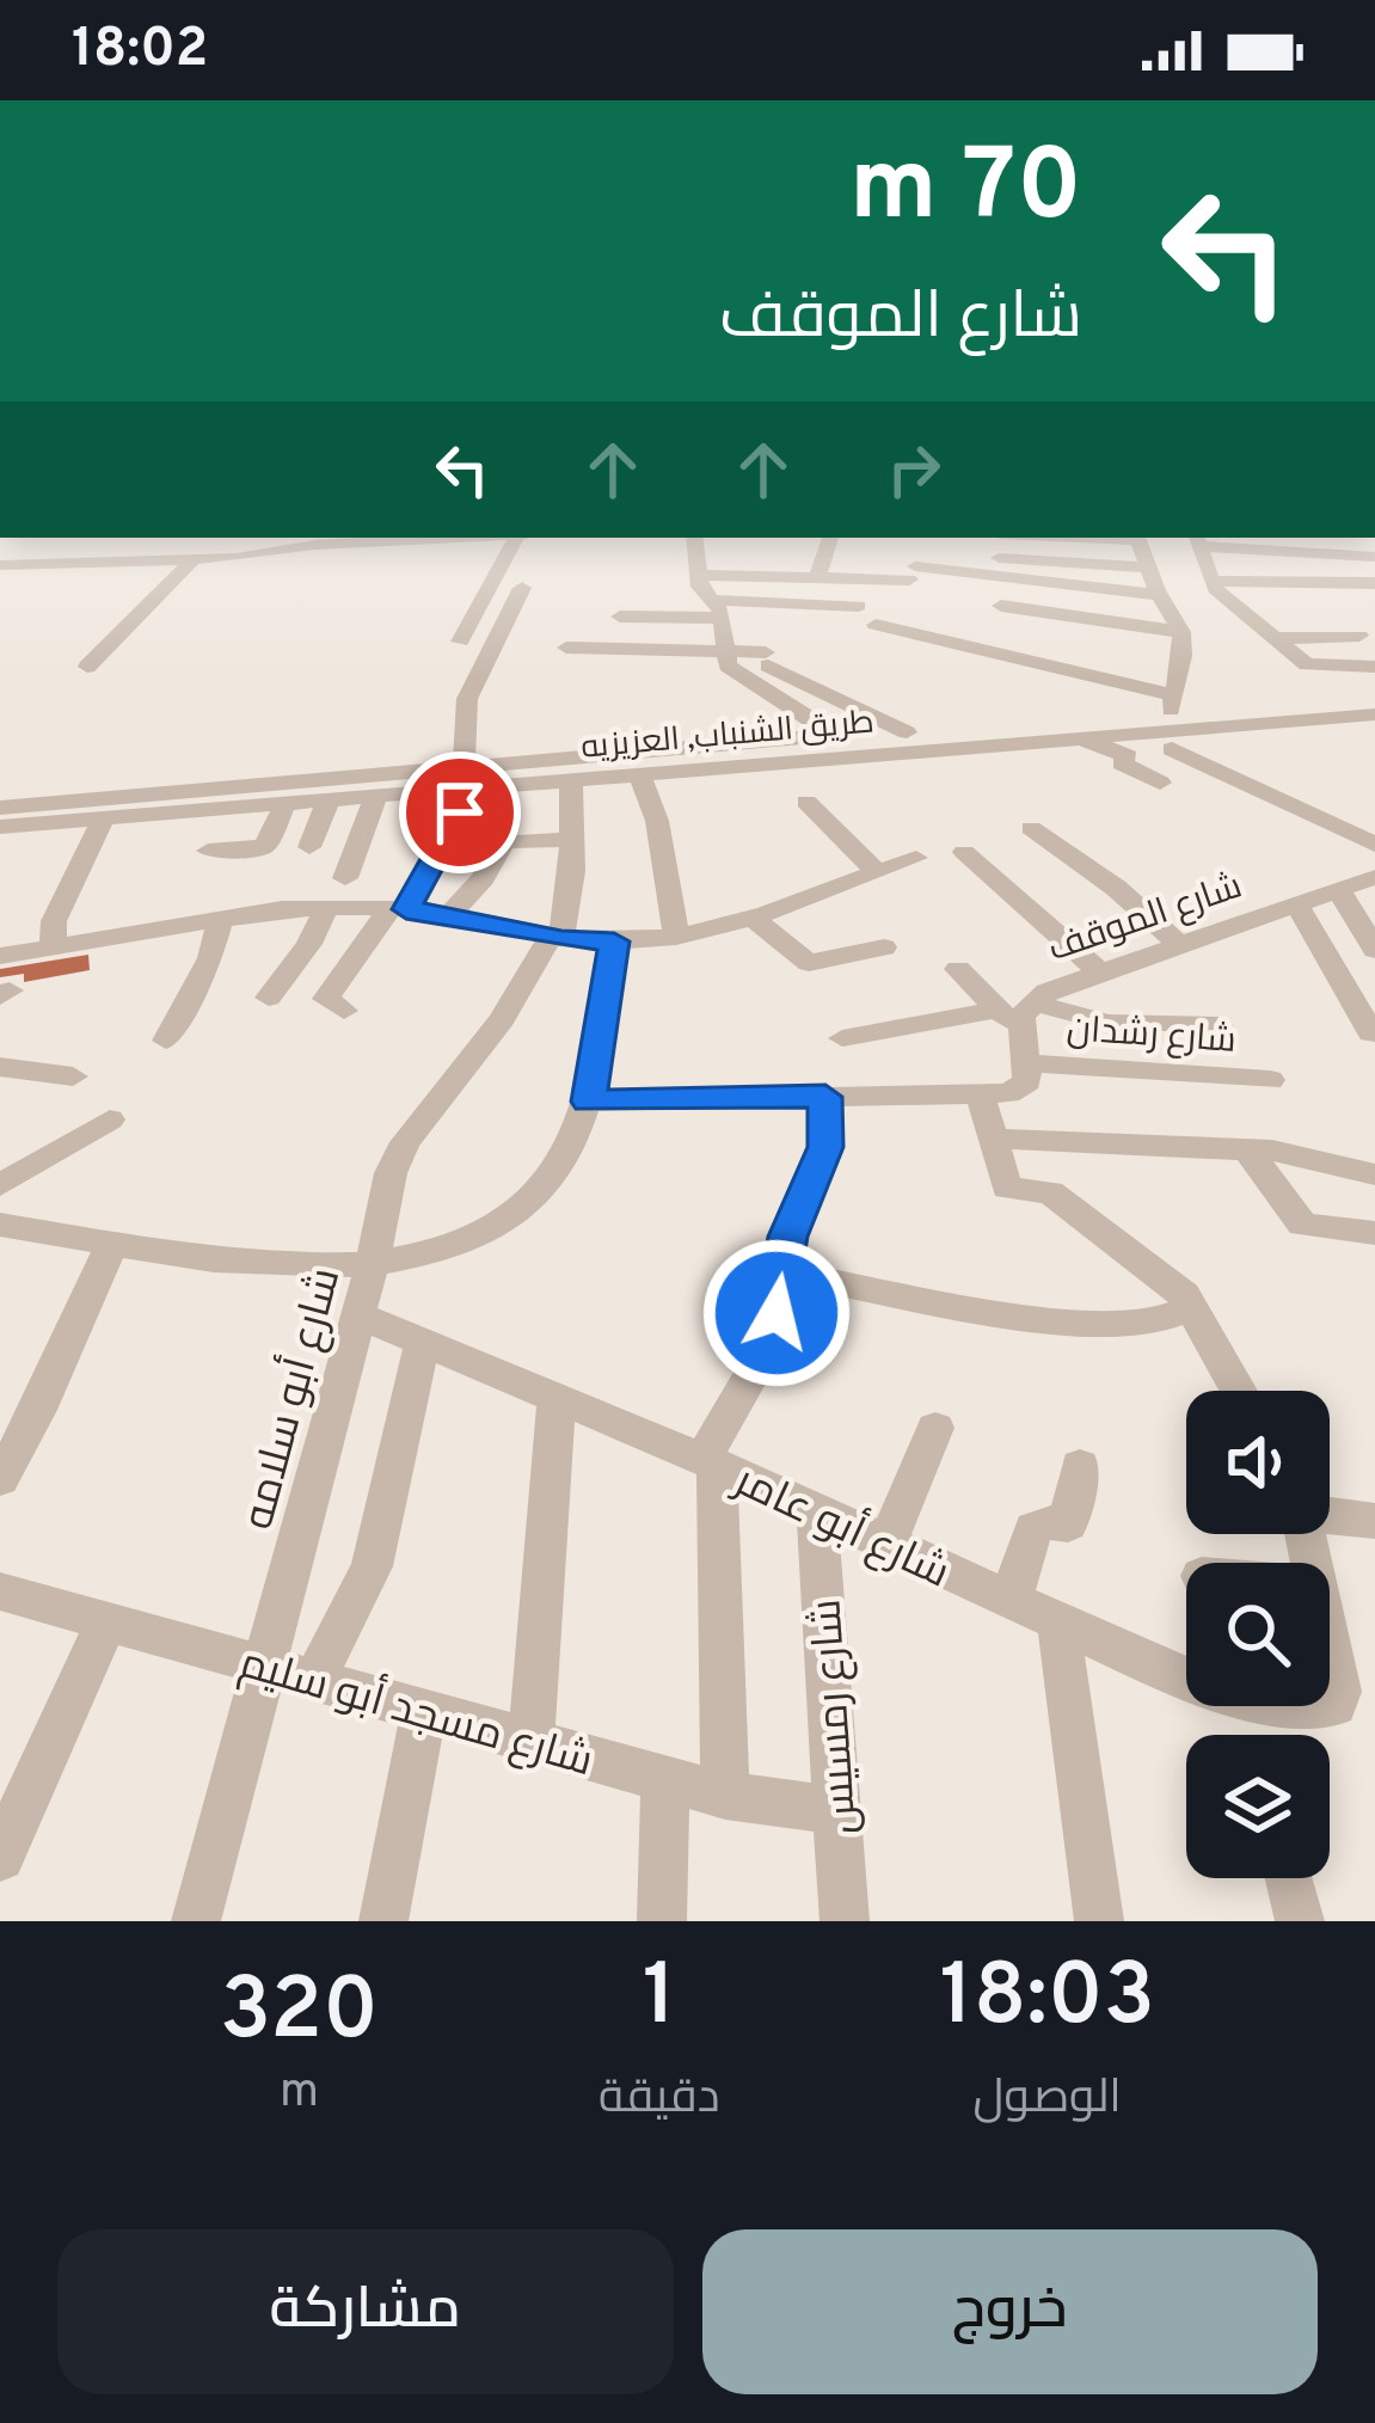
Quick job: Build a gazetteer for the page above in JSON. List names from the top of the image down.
{
  "streets": {
    "street": [
      "طريق الشنباب, العزيزيه",
      "شارع الموقف",
      "شارع رشدان",
      "شارع أبو سلامه",
      "شارع أبو عامر",
      "شارع مسجد أبو سليم",
      "شارع رمسيس"
    ]
  },
  "crossings": [
    ["شارع الموقف", "شارع رشدان"],
    ["شارع أبو سلامه", "شارع أبو عامر"],
    ["شارع أبو سلامه", "شارع مسجد أبو سليم"],
    ["شارع أبو عامر", "شارع رمسيس"],
    ["شارع مسجد أبو سليم", "شارع رمسيس"]
  ],
  "page": {
    "status": "18:02",
    "turn": ["70 m", "شارع الموقف"],
    "eta": [
      "18:03",
      "الوصول",
      "1",
      "دقيقة",
      "320",
      "m"
    ],
    "buttons": ["خروج", "مشاركة"]
  }
}
